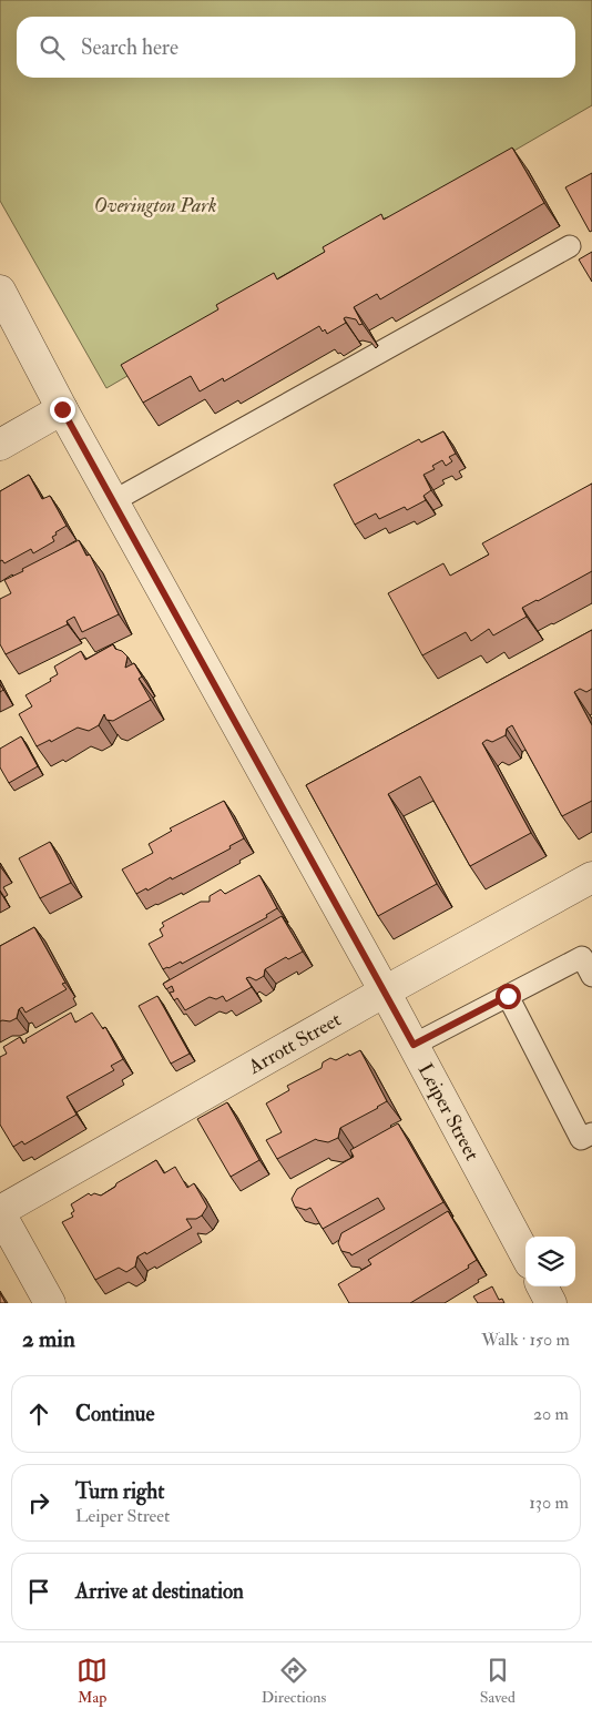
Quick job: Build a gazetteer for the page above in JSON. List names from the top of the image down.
{
  "streets": {
    "street": ["Arrott Street", "Leiper Street"]
  },
  "crossings": [
    ["Arrott Street", "Leiper Street"]
  ],
  "parks": ["Overington Park"],
  "page": {
    "search": "Search here",
    "heading": ["2 min", "Walk · 150 m"],
    "list": [
      ["Continue", "20 m"],
      ["Turn right", "Leiper Street", "130 m"],
      "Arrive at destination"
    ],
    "nav": ["Map", "Directions", "Saved"]
  }
}
